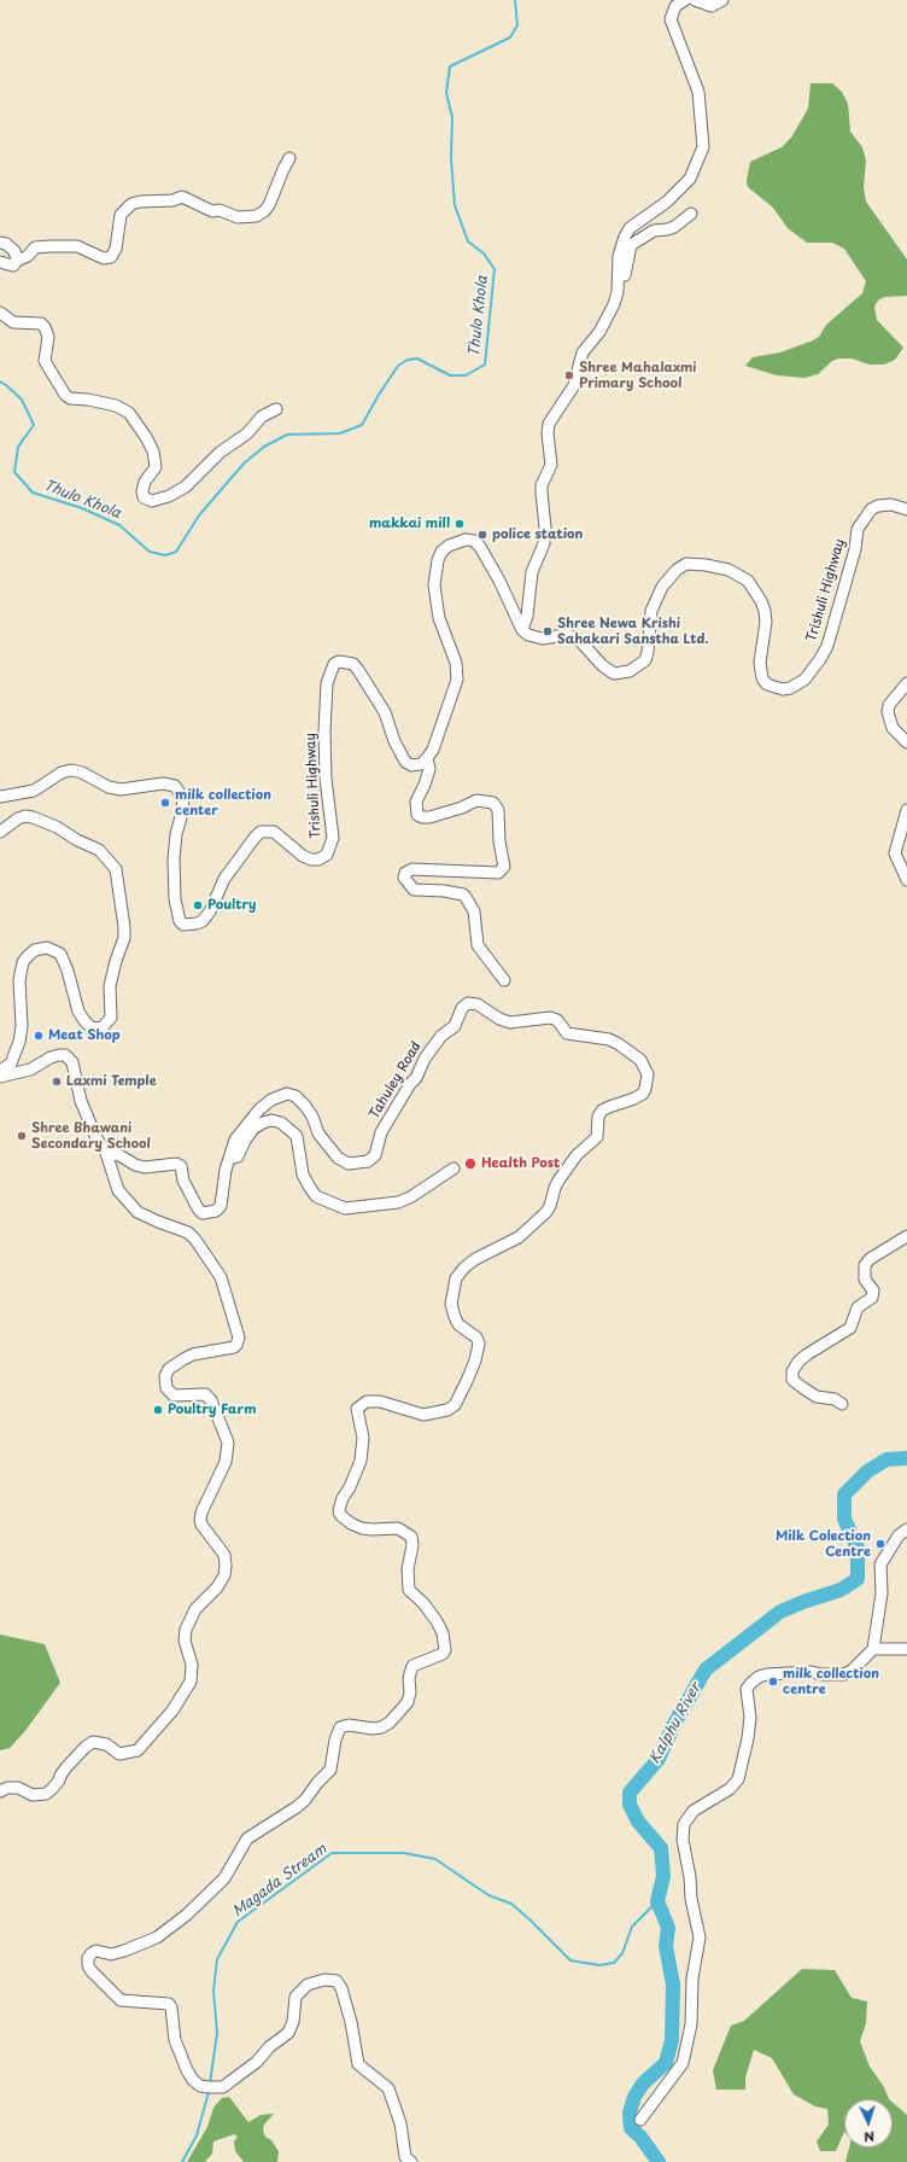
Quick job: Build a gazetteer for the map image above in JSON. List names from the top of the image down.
{
  "streets": {
    "street": ["Trishuli Highway", "Tahuley Road"]
  },
  "water": ["Thulo Khola", "Kalphu River", "Magada Stream"],
  "places": [
    "Shree Mahalaxmi Primary School",
    "makkai mill",
    "police station",
    "Shree Newa Krishi Sahakari Sanstha Ltd.",
    "milk collection center",
    "Poultry",
    "Meat Shop",
    "Laxmi Temple",
    "Shree Bhawani Secondary School",
    "Health Post",
    "Poultry Farm",
    "Milk Colection Centre",
    "milk collection centre"
  ],
  "north": "bottom"
}
